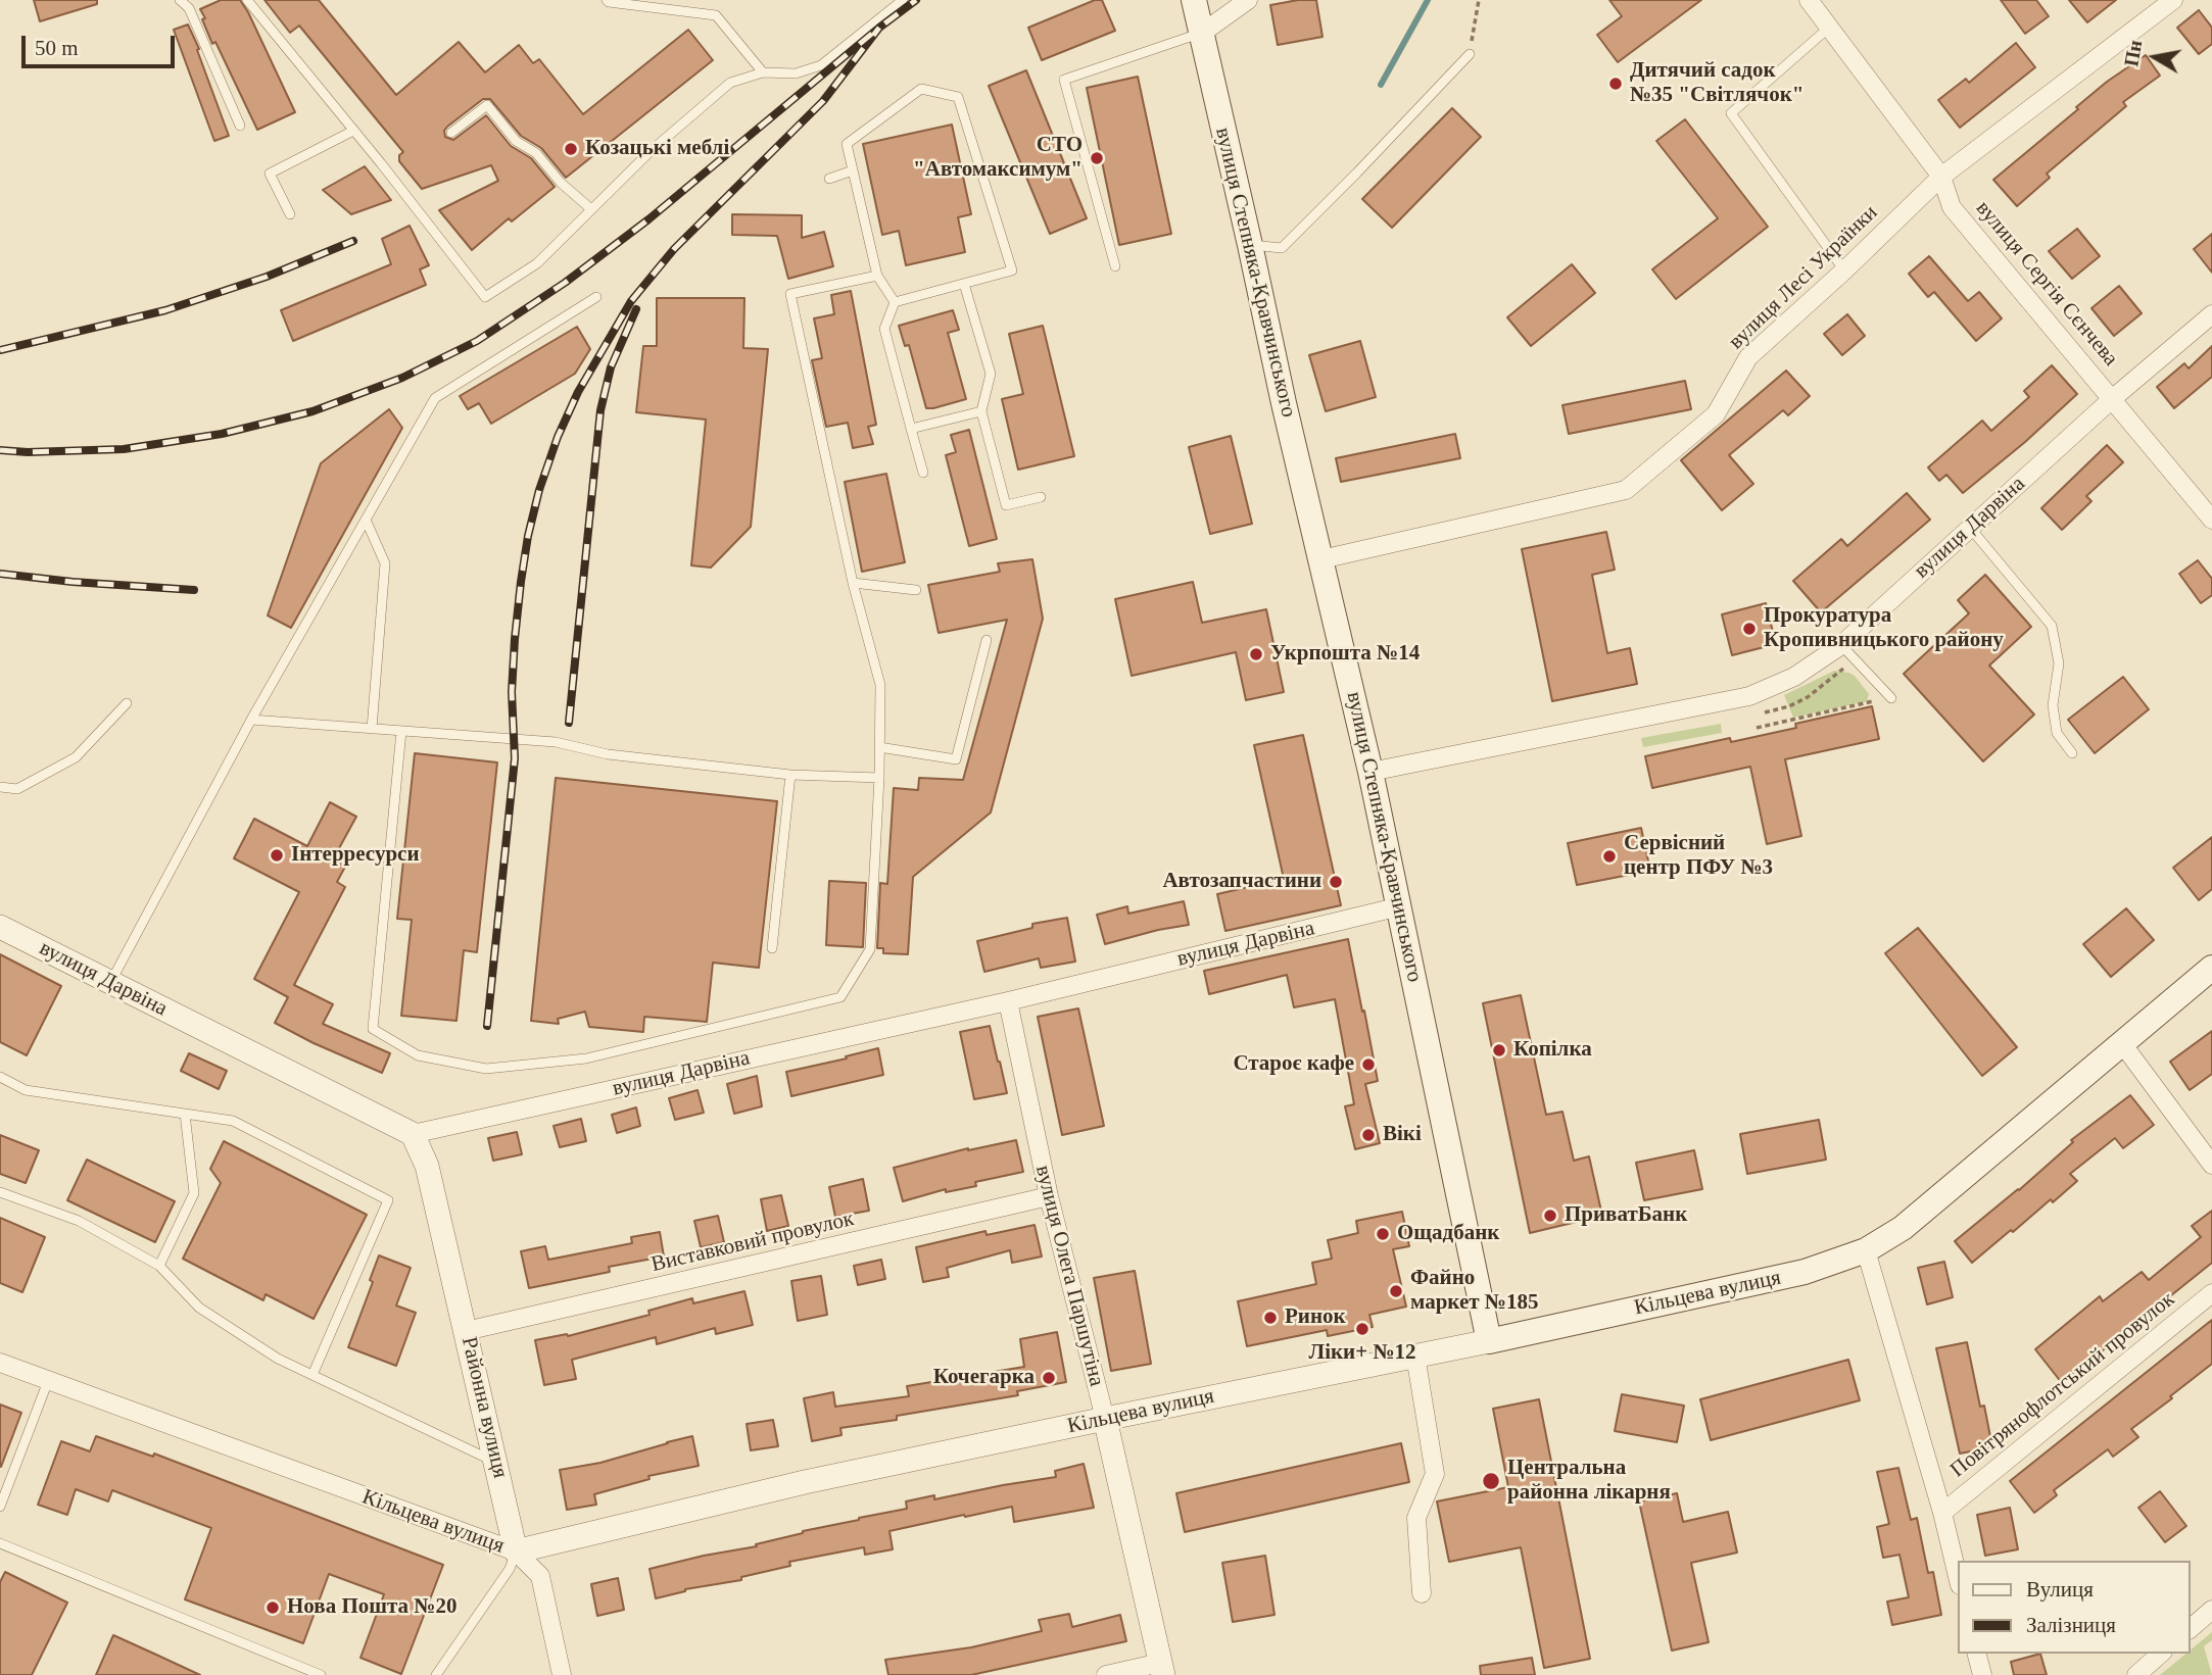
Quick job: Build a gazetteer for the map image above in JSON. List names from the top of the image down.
{
  "streets": {
    "main road": ["вулиця Степняка-Кравчинського", "Кільцева вулиця"],
    "street": [
      "вулиця Лесі Українки",
      "вулиця Сергія Сєнчева",
      "вулиця Дарвіна",
      "Виставковий провулок",
      "вулиця Олега Паршутіна",
      "Повітрянофлотський провулок",
      "Районна вулиця"
    ]
  },
  "crossings": [
    ["вулиця Степняка-Кравчинського", "вулиця Лесі Українки"],
    ["вулиця Степняка-Кравчинського", "вулиця Дарвіна"],
    ["вулиця Степняка-Кравчинського", "Кільцева вулиця"],
    ["вулиця Лесі Українки", "вулиця Сергія Сєнчева"],
    ["вулиця Сергія Сєнчева", "вулиця Дарвіна"],
    ["вулиця Дарвіна", "вулиця Олега Паршутіна"],
    ["вулиця Дарвіна", "Районна вулиця"],
    ["Виставковий провулок", "вулиця Олега Паршутіна"],
    ["Виставковий провулок", "Районна вулиця"],
    ["вулиця Олега Паршутіна", "Кільцева вулиця"],
    ["Кільцева вулиця", "Районна вулиця"]
  ],
  "places": [
    "Дитячий садок №35 \"Світлячок\"",
    "Козацькі меблі",
    "СТО \"Автомаксимум\"",
    "Прокуратура Кропивницького району",
    "Укрпошта №14",
    "Інтерресурси",
    "Сервісний центр ПФУ №3",
    "Автозапчастини",
    "Копілка",
    "Староє кафе",
    "Вікі",
    "ПриватБанк",
    "Ощадбанк",
    "Файно маркет №185",
    "Ринок",
    "Ліки+ №12",
    "Кочегарка",
    "Центральна районна лікарня",
    "Нова Пошта №20"
  ],
  "legend": ["Вулиця", "Залізниця"],
  "scale_bar": "50 m",
  "north": "left"
}
